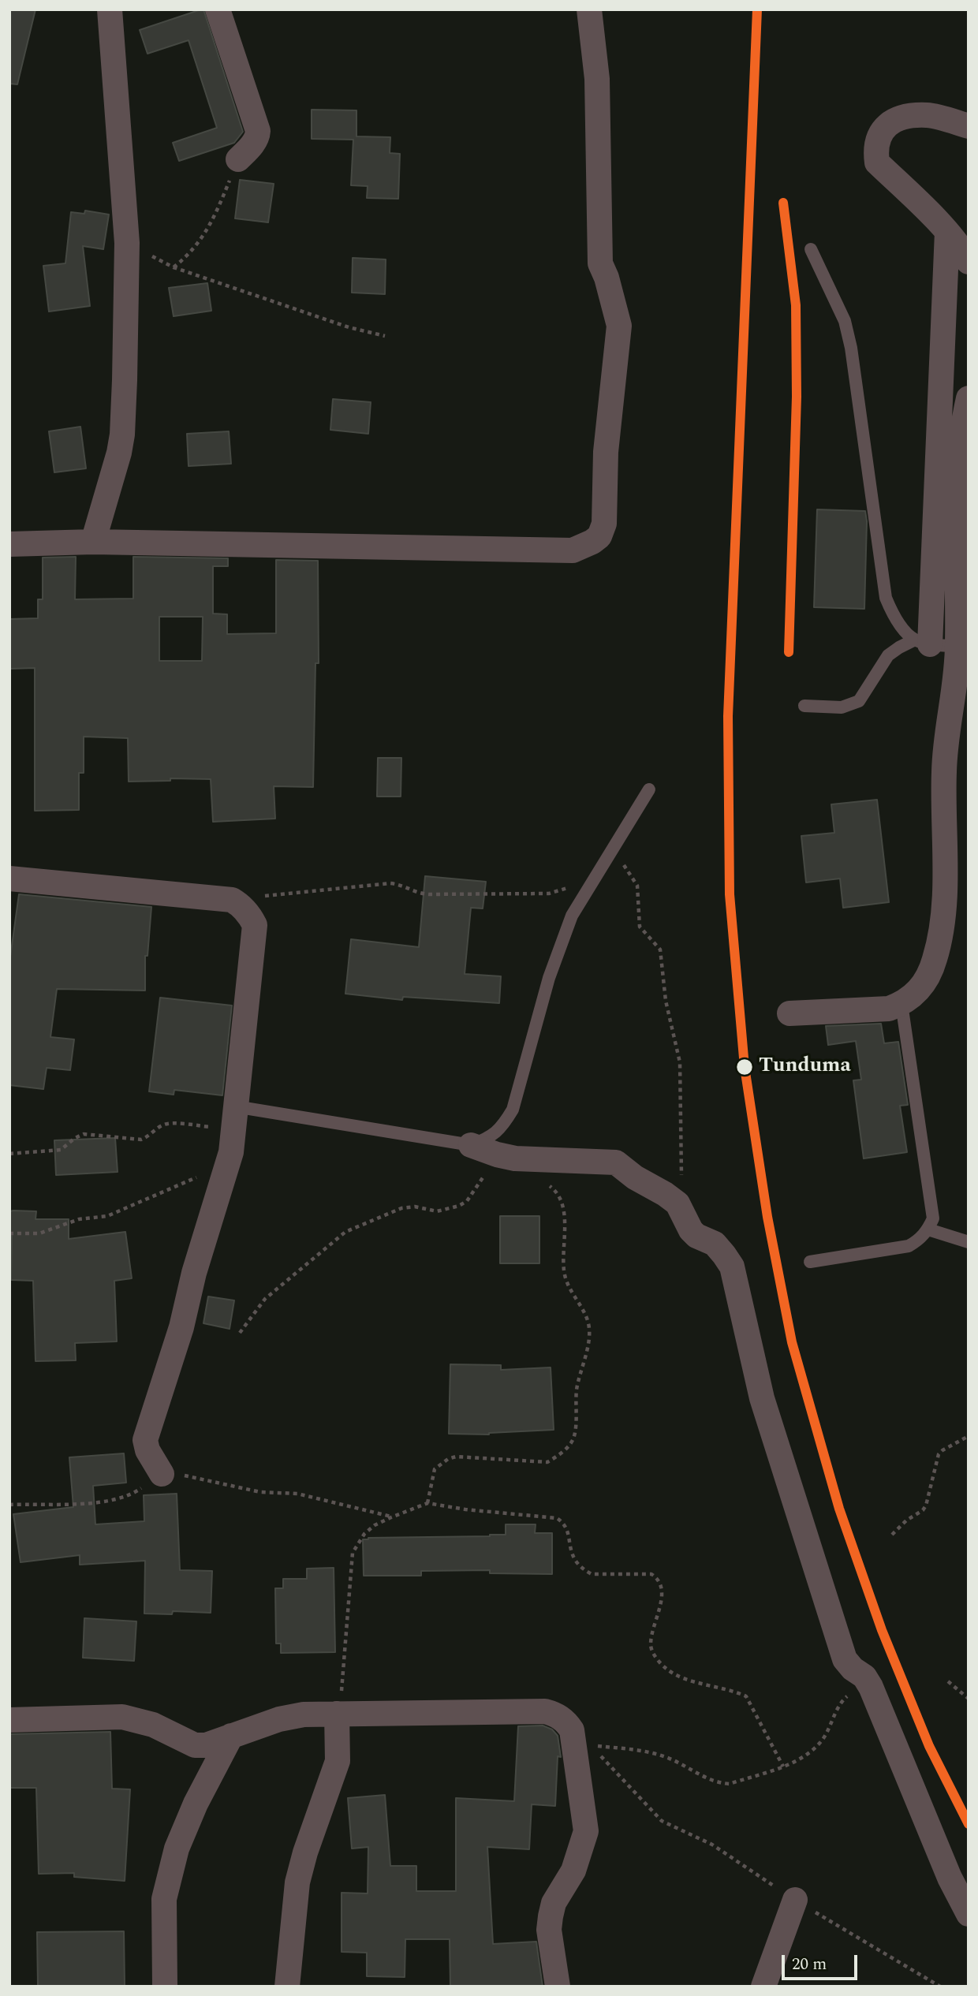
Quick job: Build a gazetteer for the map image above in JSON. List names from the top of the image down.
{
  "places": ["Tunduma"],
  "scale_bar": "20 m"
}
